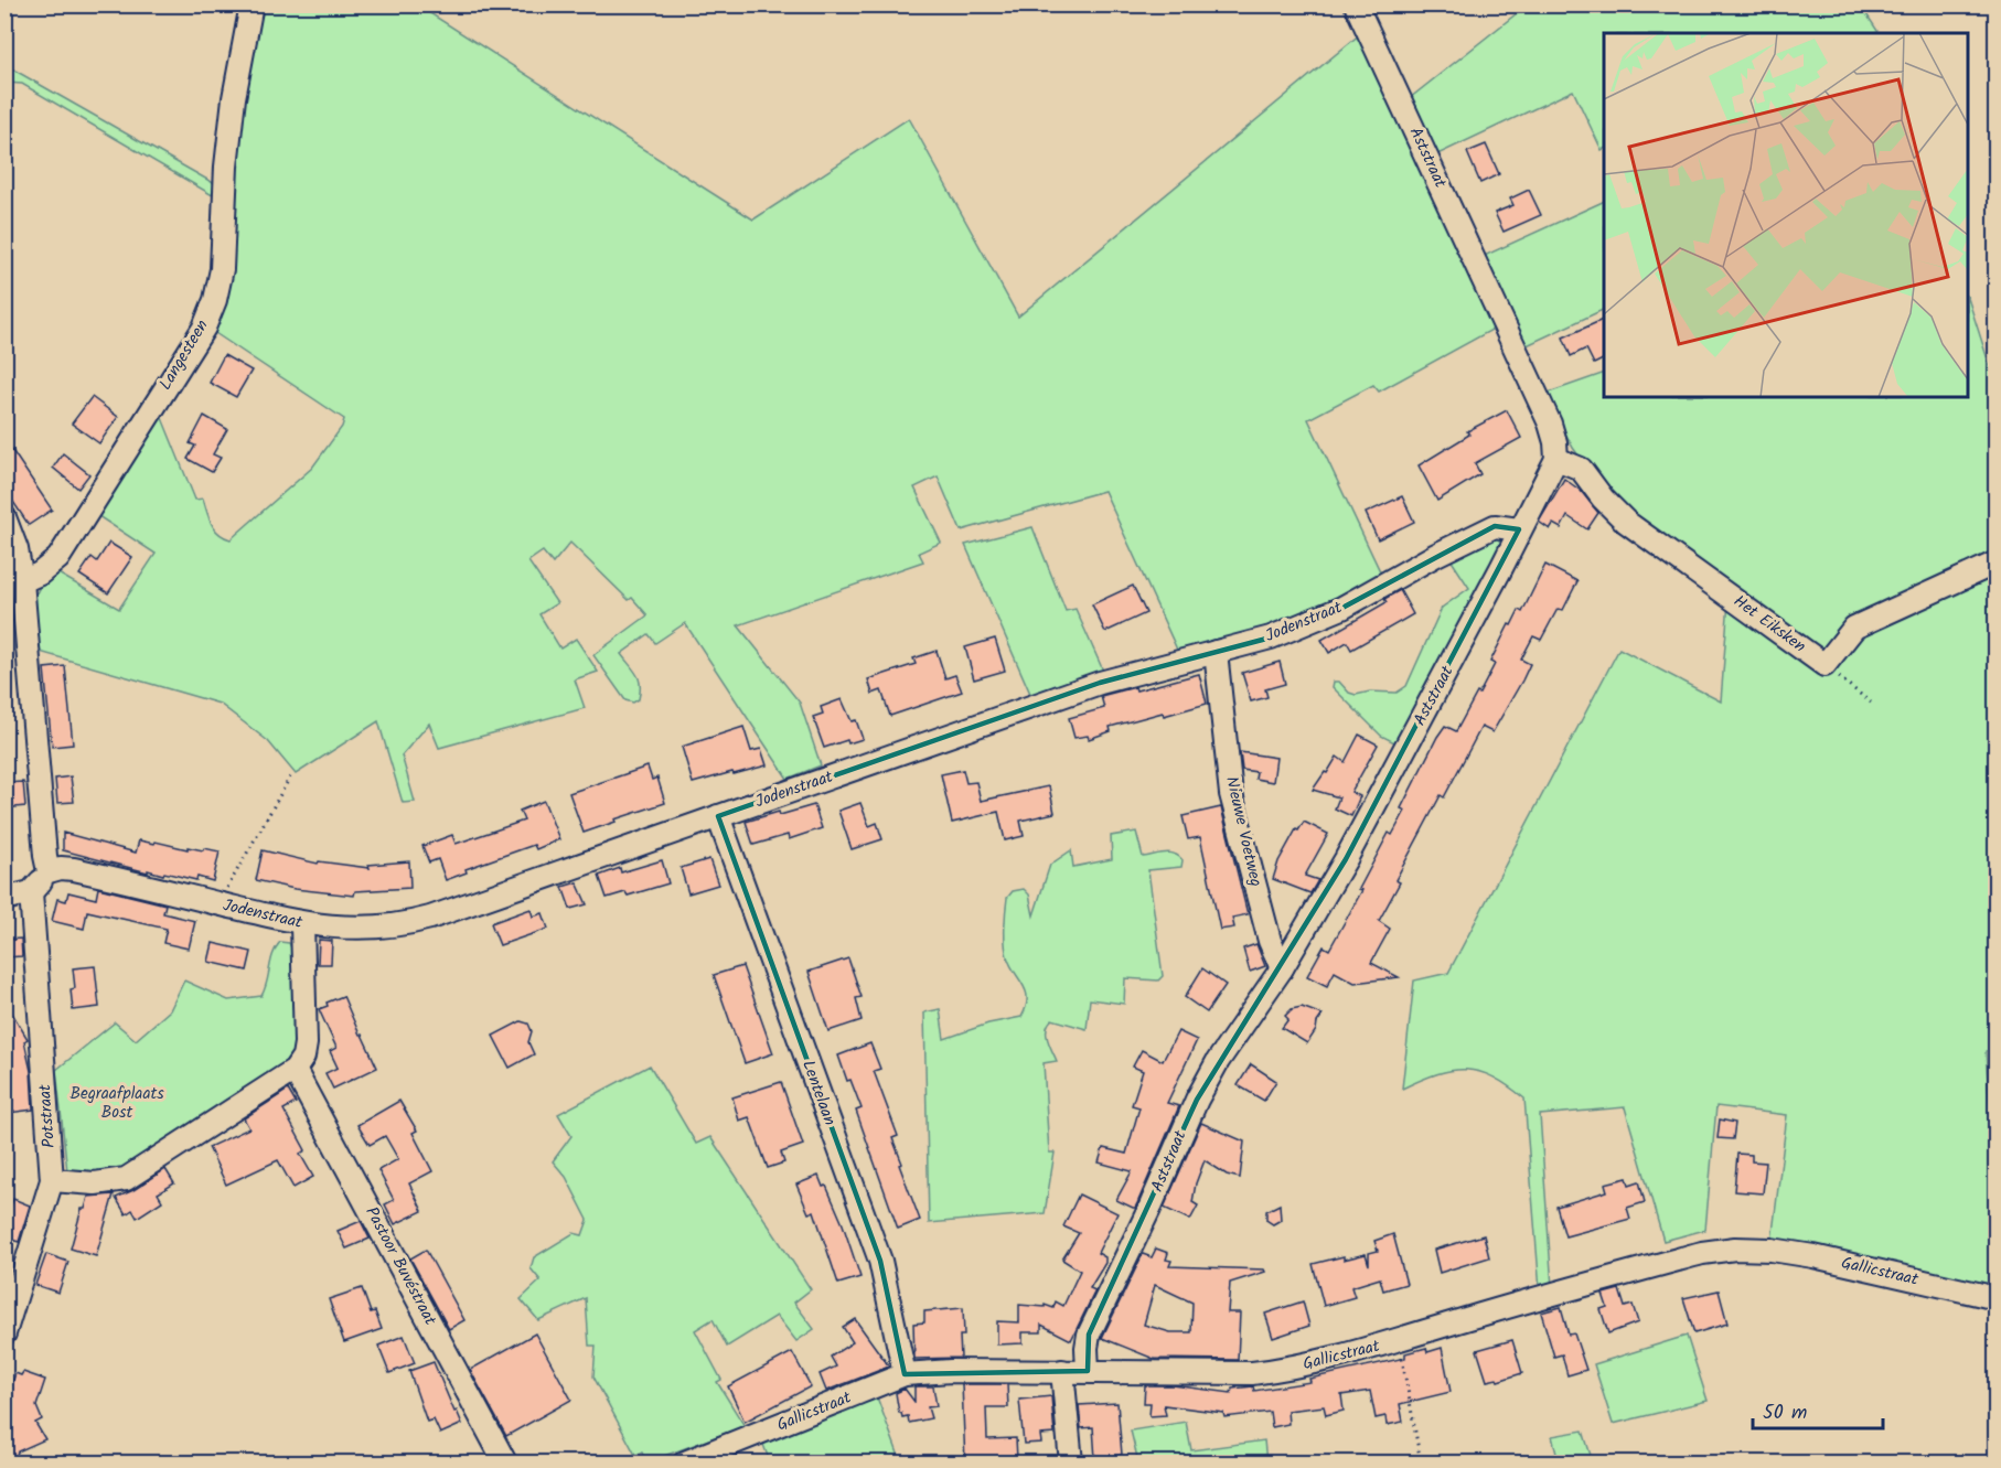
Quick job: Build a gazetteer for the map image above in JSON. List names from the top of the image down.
{
  "streets": {
    "street": [
      "Aststraat",
      "Langesteen",
      "Jodenstraat",
      "Het Eiksken",
      "Nieuwe Voetweg",
      "Lentelaan",
      "Potstraat",
      "Pastoor Buvéstraat",
      "Gallicstraat"
    ]
  },
  "crossings": [
    ["Aststraat", "Jodenstraat"],
    ["Aststraat", "Het Eiksken"],
    ["Aststraat", "Nieuwe Voetweg"],
    ["Aststraat", "Gallicstraat"],
    ["Jodenstraat", "Nieuwe Voetweg"],
    ["Jodenstraat", "Lentelaan"],
    ["Lentelaan", "Gallicstraat"]
  ],
  "parks": ["Begraafplaats Bost"],
  "scale_bar": "50 m"
}
